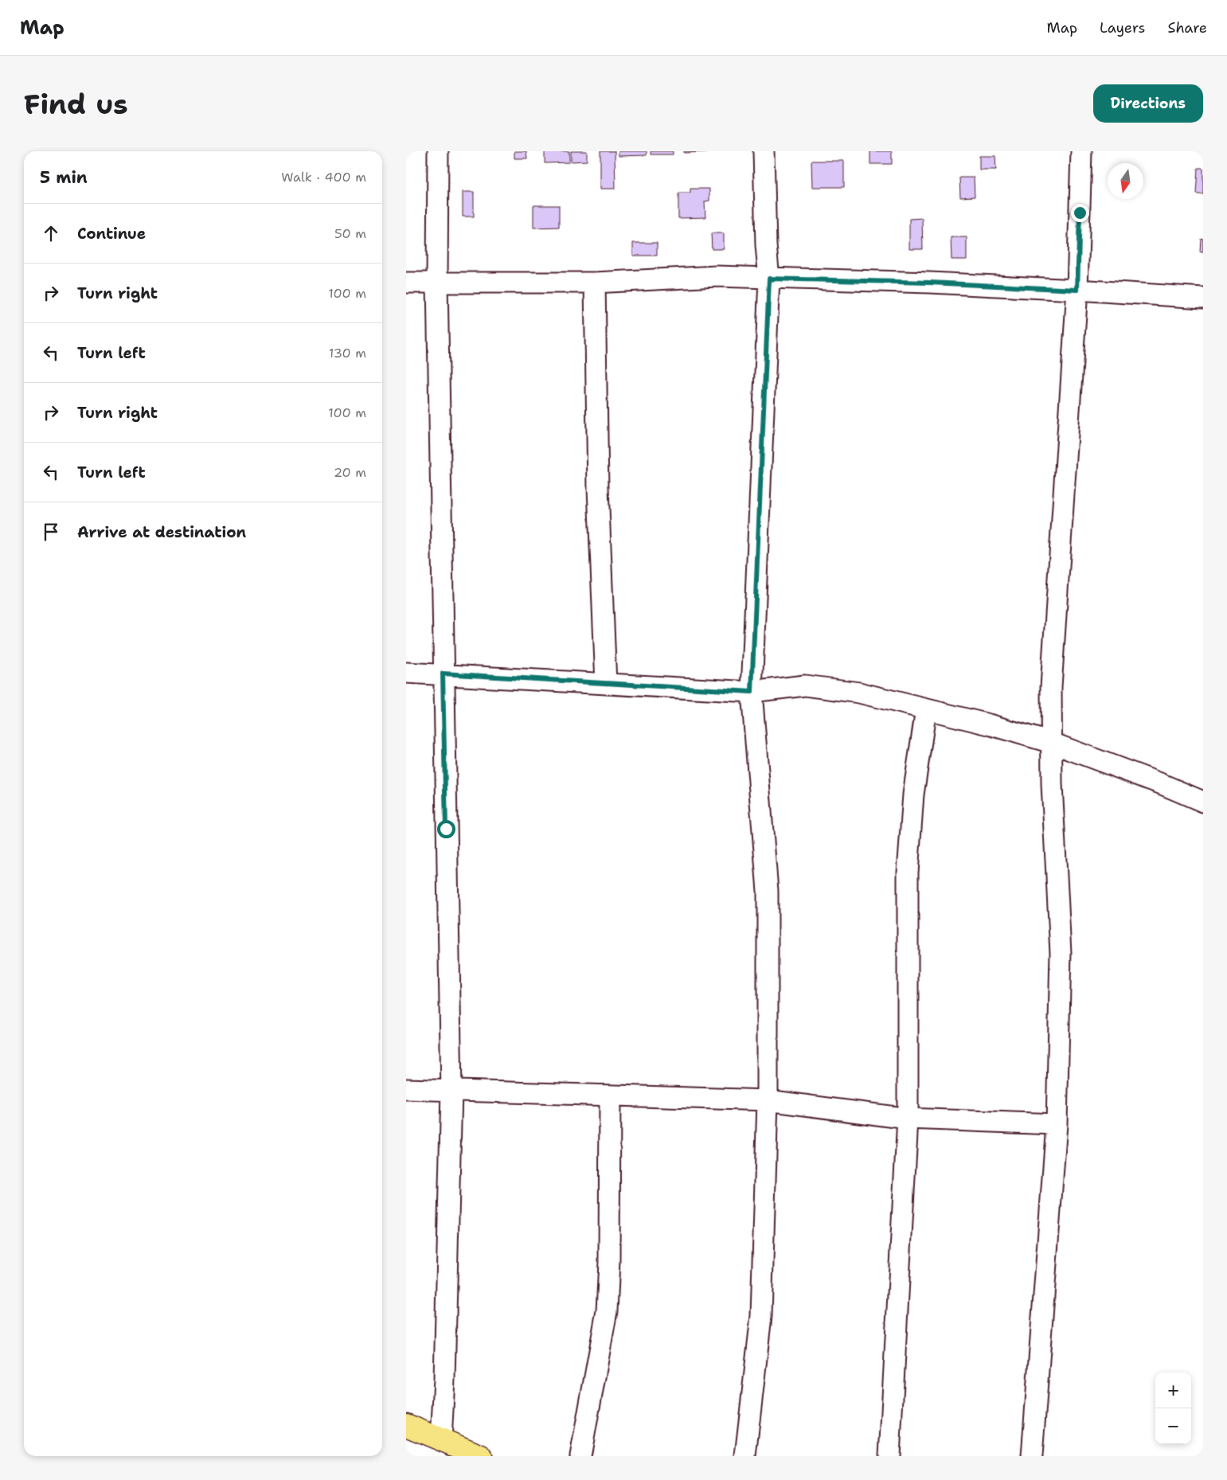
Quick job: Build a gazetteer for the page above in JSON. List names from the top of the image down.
{
  "north": "bottom",
  "page": {
    "header": "Map",
    "nav": ["Map", "Layers", "Share"],
    "buttons": "Directions",
    "title": "Find us",
    "heading": ["5 min", "Walk · 400 m"],
    "list": [
      ["Continue", "50 m"],
      ["Turn right", "100 m"],
      ["Turn left", "130 m"],
      ["Turn right", "100 m"],
      ["Turn left", "20 m"],
      "Arrive at destination"
    ],
    "map_buttons": ["+", "−"]
  }
}
